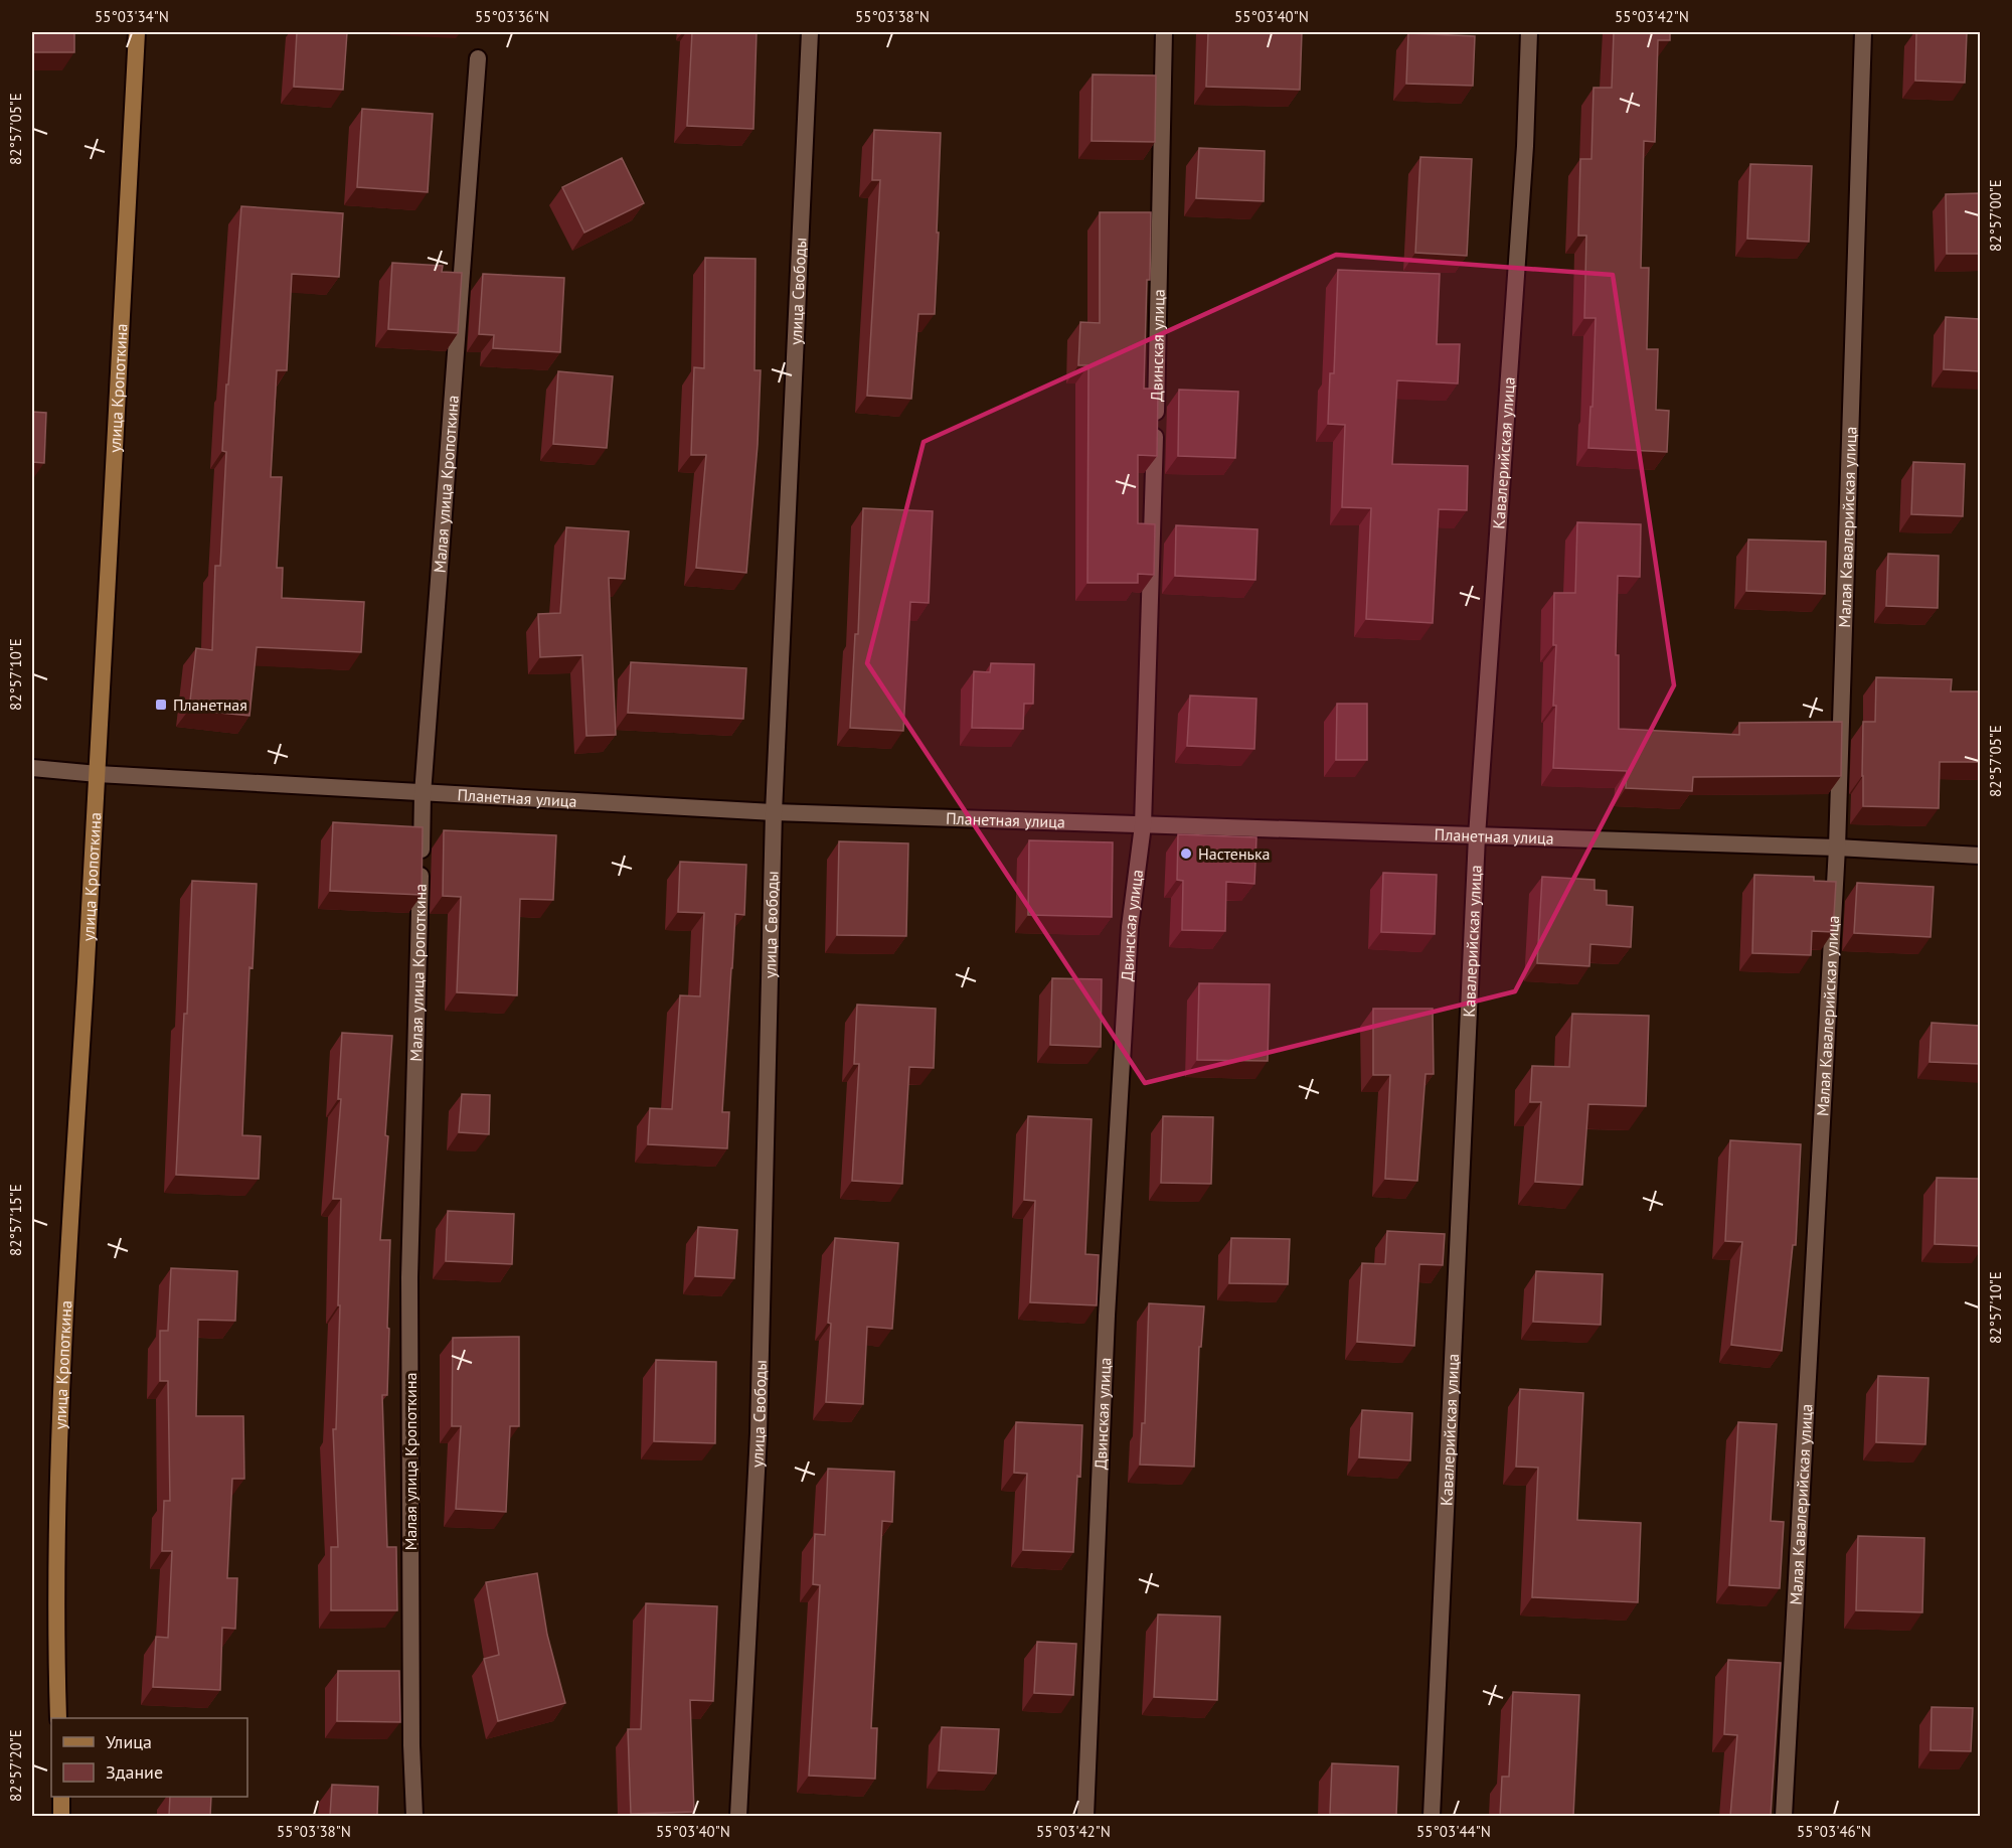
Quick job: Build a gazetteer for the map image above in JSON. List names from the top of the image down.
{
  "streets": {
    "main road": ["улица Кропоткина"],
    "street": [
      "улица Свободы",
      "Двинская улица",
      "Кавалерийская улица",
      "Малая улица Кропоткина",
      "Малая Кавалерийская улица",
      "Планетная улица"
    ]
  },
  "crossings": [
    ["улица Свободы", "Планетная улица"],
    ["Двинская улица", "Планетная улица"],
    ["улица Кропоткина", "Планетная улица"],
    ["Кавалерийская улица", "Планетная улица"],
    ["Малая улица Кропоткина", "Планетная улица"],
    ["Малая Кавалерийская улица", "Планетная улица"]
  ],
  "places": {
    "transit": ["Планетная"],
    "other": ["Настенька"]
  },
  "legend": ["Улица", "Здание"],
  "coordinates": [
    "55°03'34\"N",
    "55°03'36\"N",
    "55°03'38\"N",
    "55°03'40\"N",
    "55°03'42\"N",
    "82°57'05\"E",
    "82°57'00\"E",
    "82°57'10\"E",
    "82°57'15\"E",
    "82°57'20\"E",
    "55°03'44\"N",
    "55°03'46\"N"
  ]
}
